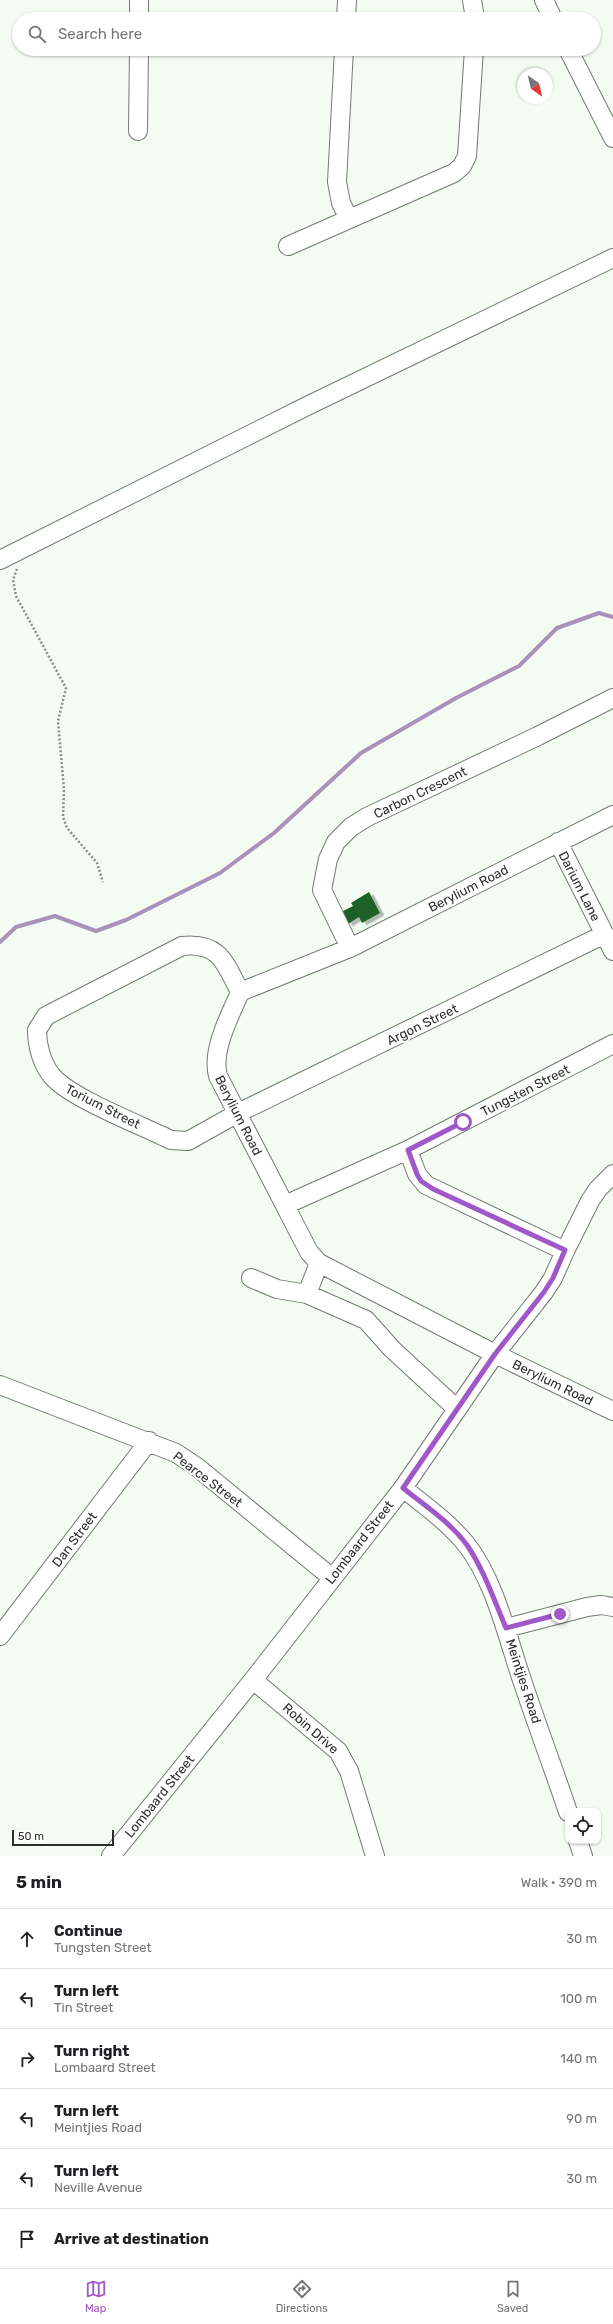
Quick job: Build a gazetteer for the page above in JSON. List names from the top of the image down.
{
  "streets": {
    "street": [
      "Carbon Crescent",
      "Darium Lane",
      "Berylium Road",
      "Argon Street",
      "Tungsten Street",
      "Torium Street",
      "Pearce Street",
      "Dan Street",
      "Lombaard Street",
      "Meintjies Road",
      "Robin Drive"
    ]
  },
  "crossings": [
    ["Carbon Crescent", "Berylium Road"],
    ["Darium Lane", "Berylium Road"],
    ["Darium Lane", "Argon Street"],
    ["Berylium Road", "Argon Street"],
    ["Berylium Road", "Tungsten Street"],
    ["Berylium Road", "Torium Street"],
    ["Berylium Road", "Lombaard Street"],
    ["Argon Street", "Torium Street"],
    ["Pearce Street", "Dan Street"],
    ["Pearce Street", "Lombaard Street"],
    ["Lombaard Street", "Meintjies Road"],
    ["Lombaard Street", "Robin Drive"]
  ],
  "scale_bar": "50 m",
  "north": "bottom right",
  "page": {
    "search": "Search here",
    "scale": "50 m",
    "heading": ["5 min", "Walk · 390 m"],
    "list": [
      ["Continue", "Tungsten Street", "30 m"],
      ["Turn left", "Tin Street", "100 m"],
      ["Turn right", "Lombaard Street", "140 m"],
      ["Turn left", "Meintjies Road", "90 m"],
      ["Turn left", "Neville Avenue", "30 m"],
      "Arrive at destination"
    ],
    "nav": ["Map", "Directions", "Saved"]
  }
}
